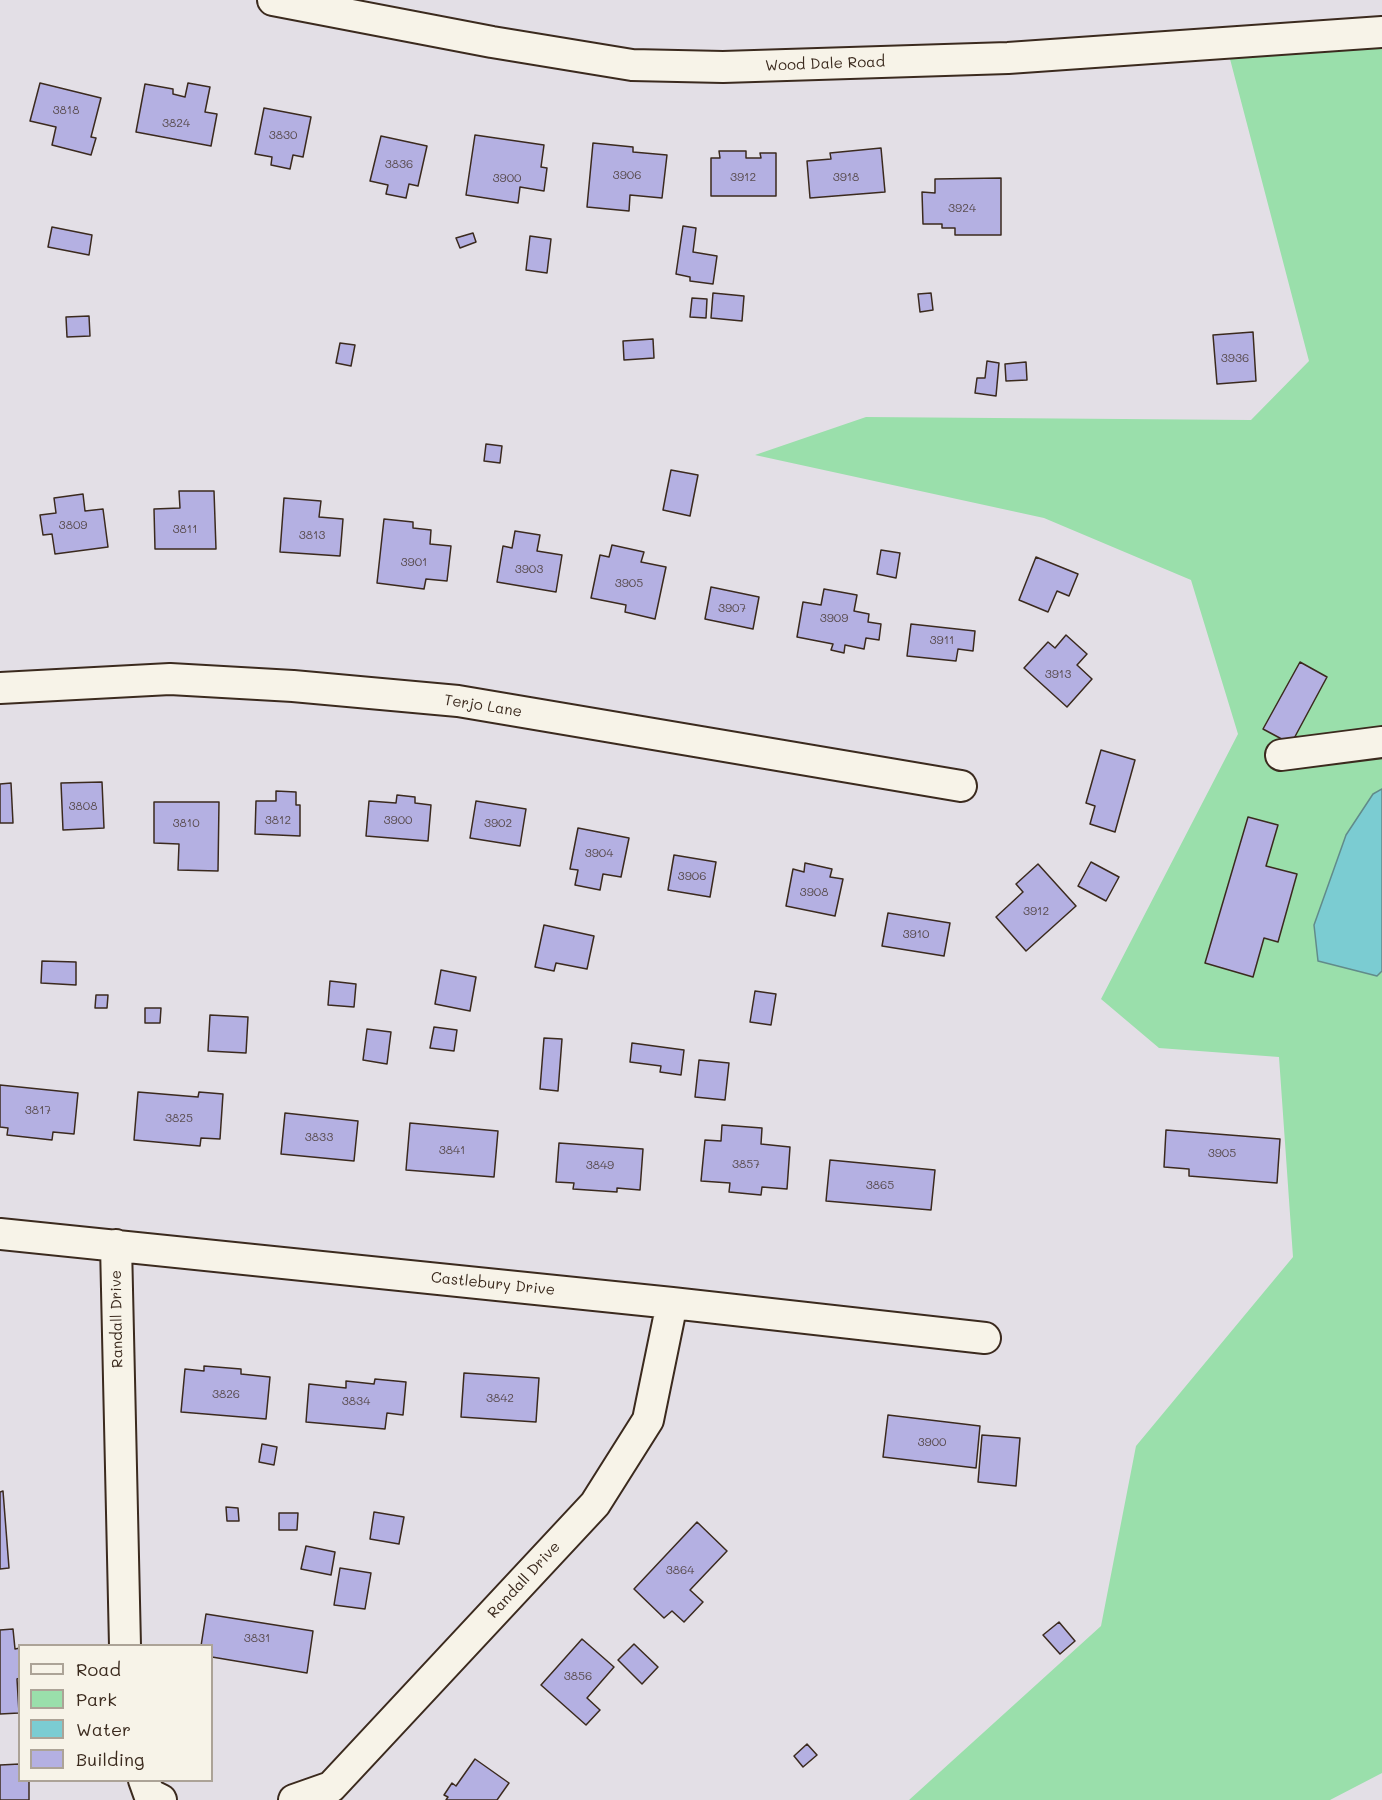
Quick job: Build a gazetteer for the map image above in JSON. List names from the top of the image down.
{
  "streets": {
    "street": [
      "Wood Dale Road",
      "Terjo Lane",
      "Castlebury Drive",
      "Randall Drive"
    ]
  },
  "crossings": [
    ["Castlebury Drive", "Randall Drive"]
  ],
  "house_numbers": [
    "3818",
    "3824",
    "3830",
    "3836",
    "3906",
    "3912",
    "3918",
    "3900",
    "3924",
    "3936",
    "3809",
    "3811",
    "3813",
    "3901",
    "3903",
    "3905",
    "3907",
    "3909",
    "3911",
    "3913",
    "3808",
    "3812",
    "3900",
    "3810",
    "3902",
    "3904",
    "3906",
    "3908",
    "3912",
    "3910",
    "3817",
    "3825",
    "3833",
    "3841",
    "3905",
    "3857",
    "3849",
    "3865",
    "3826",
    "3842",
    "3834",
    "3900",
    "3864",
    "3831",
    "3856"
  ],
  "legend": [
    "Road",
    "Park",
    "Water",
    "Building"
  ]
}
